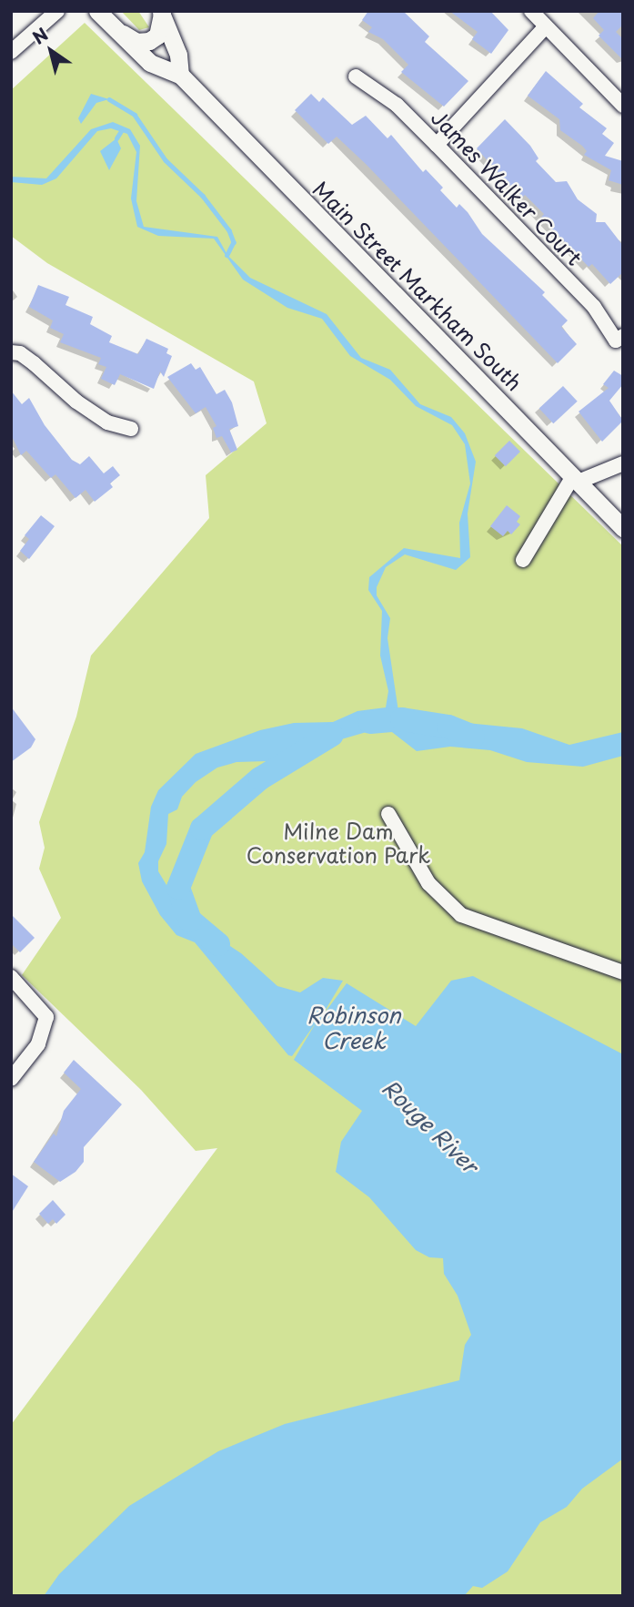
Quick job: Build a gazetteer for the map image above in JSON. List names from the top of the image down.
{
  "streets": {
    "main road": ["Main Street Markham South"],
    "street": ["James Walker Court"]
  },
  "water": ["Robinson Creek", "Rouge River"],
  "parks": ["Milne Dam Conservation Park"],
  "north": "top left"
}
